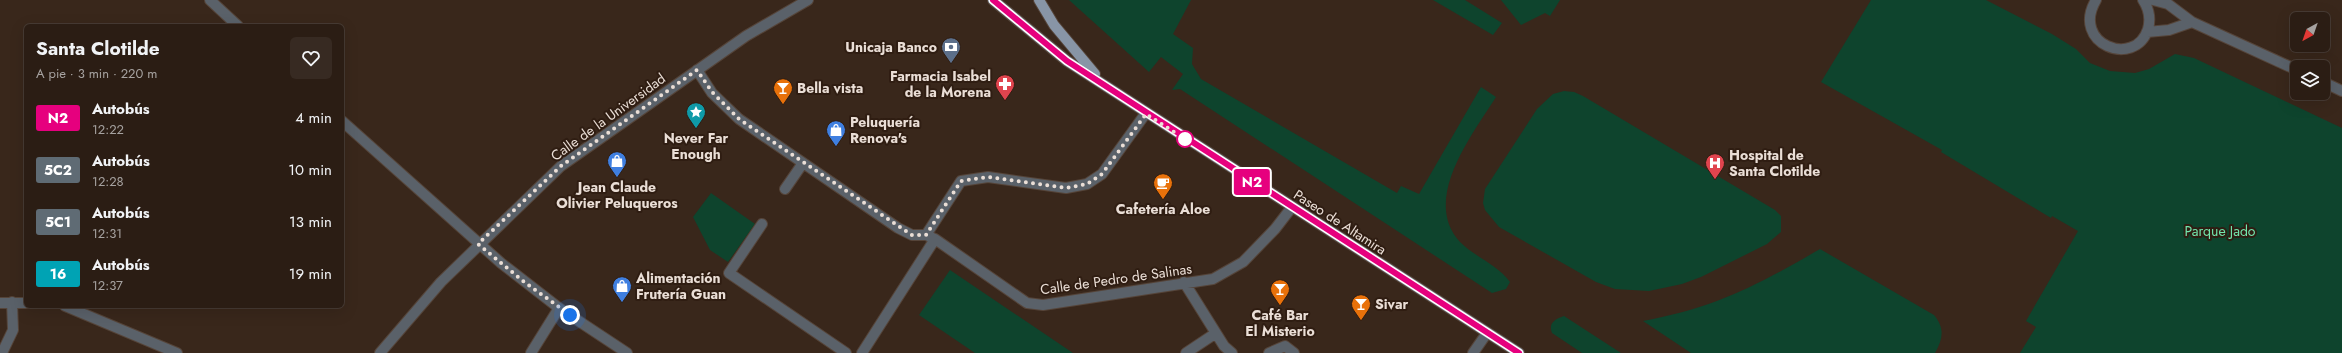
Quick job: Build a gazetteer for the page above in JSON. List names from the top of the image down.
{
  "streets": {
    "main road": ["Paseo de Altamira"],
    "street": ["Calle de la Universidad", "Calle de Pedro de Salinas"]
  },
  "crossings": [
    ["Calle de la Universidad", "Calle de Pedro de Salinas"],
    ["Paseo de Altamira", "Calle de Pedro de Salinas"]
  ],
  "parks": ["Parque Jado"],
  "places": {
    "bank": ["Unicaja Banco"],
    "pharmacy": ["Farmacia Isabel de la Morena"],
    "bar": ["Bella vista", "Café Bar El Misterio", "Sivar"],
    "place": ["Never Far Enough"],
    "shop": ["Peluquería Renova's", "Jean Claude Olivier Peluqueros", "Alimentación Frutería Guan"],
    "hospital": ["Hospital de Santa Clotilde"],
    "cafe": ["Cafetería Aloe"]
  },
  "lines": ["bus line N2"],
  "north": "bottom left",
  "page": {
    "on_map": "N2",
    "heading": ["Santa Clotilde", "A pie · 3 min · 220 m"],
    "list": [
      {
        "mark": "N2",
        "name": "Autobús",
        "note": "12:22",
        "value": "4 min"
      },
      {
        "mark": "5C2",
        "name": "Autobús",
        "note": "12:28",
        "value": "10 min"
      },
      {
        "mark": "5C1",
        "name": "Autobús",
        "note": "12:31",
        "value": "13 min"
      },
      {
        "mark": "16",
        "name": "Autobús",
        "note": "12:37",
        "value": "19 min"
      }
    ]
  }
}
